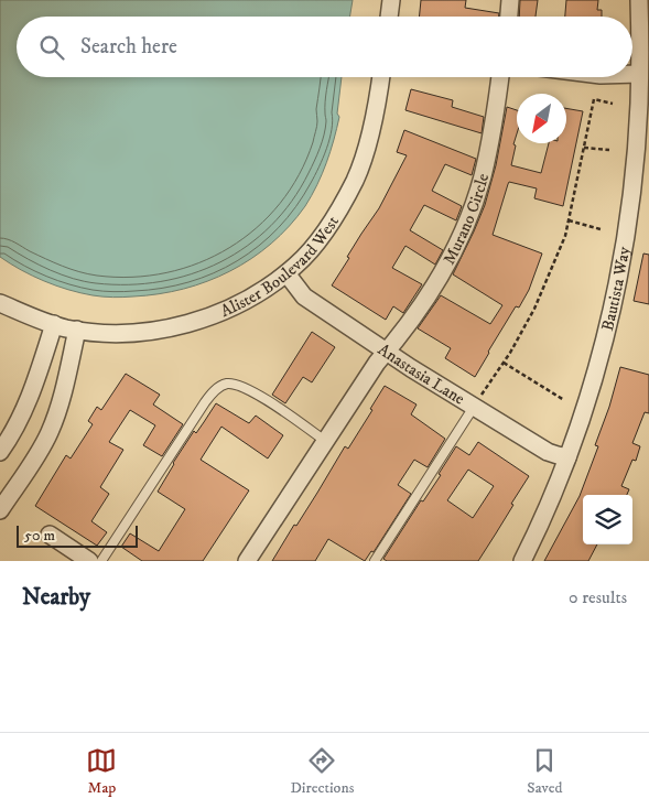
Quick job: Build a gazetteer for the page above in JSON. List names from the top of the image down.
{
  "streets": {
    "street": [
      "Murano Circle",
      "Alister Boulevard West",
      "Bautista Way",
      "Anastasia Lane"
    ]
  },
  "crossings": [
    ["Murano Circle", "Anastasia Lane"],
    ["Alister Boulevard West", "Anastasia Lane"],
    ["Bautista Way", "Anastasia Lane"]
  ],
  "scale_bar": "50 m",
  "north": "bottom left",
  "page": {
    "search": "Search here",
    "scale": "50 m",
    "heading": ["Nearby", "0 results"],
    "nav": ["Map", "Directions", "Saved"]
  }
}
